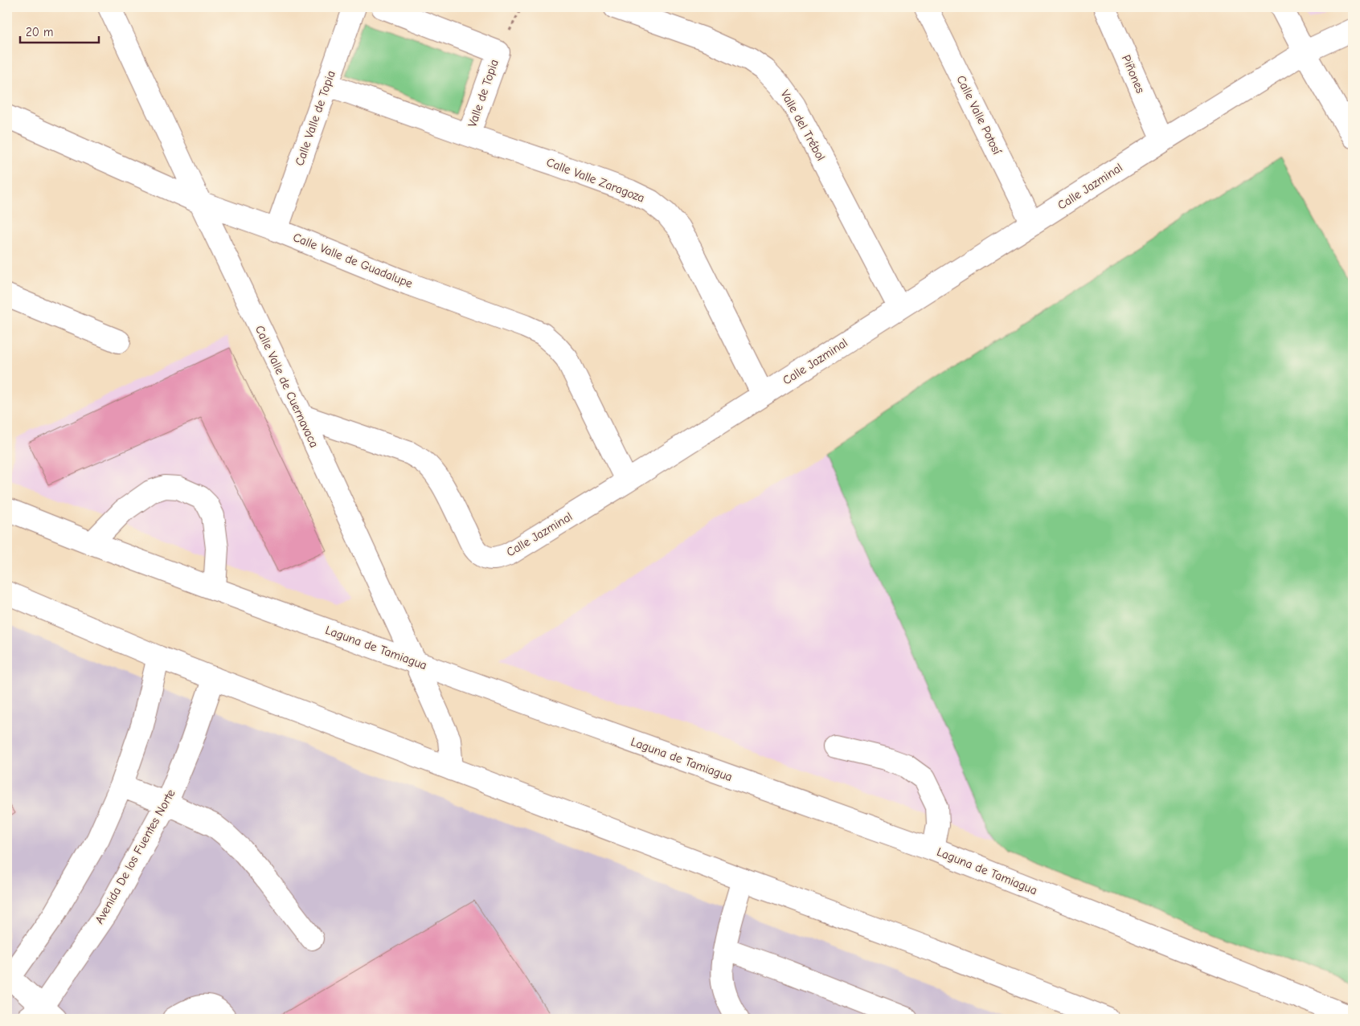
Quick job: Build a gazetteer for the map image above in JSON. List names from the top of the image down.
{
  "streets": {
    "street": [
      "Piñones",
      "Valle de Topia",
      "Calle Valle Potosí",
      "Calle Valle de Topia",
      "Valle del Trébol",
      "Calle Valle Zaragoza",
      "Calle Jazminal",
      "Calle Valle de Guadalupe",
      "Calle Valle de Cuernavaca",
      "Laguna de Tamiagua",
      "Avenida De los Fuentes Norte"
    ]
  },
  "crossings": [
    ["Piñones", "Calle Jazminal"],
    ["Valle de Topia", "Calle Valle Zaragoza"],
    ["Calle Valle Potosí", "Calle Jazminal"],
    ["Calle Valle de Topia", "Calle Valle Zaragoza"],
    ["Calle Valle de Topia", "Calle Valle de Guadalupe"],
    ["Valle del Trébol", "Calle Jazminal"],
    ["Calle Valle Zaragoza", "Calle Jazminal"],
    ["Calle Jazminal", "Calle Valle de Guadalupe"],
    ["Calle Jazminal", "Calle Valle de Cuernavaca"],
    ["Calle Valle de Guadalupe", "Calle Valle de Cuernavaca"],
    ["Calle Valle de Cuernavaca", "Laguna de Tamiagua"]
  ],
  "scale_bar": "20 m"
}
